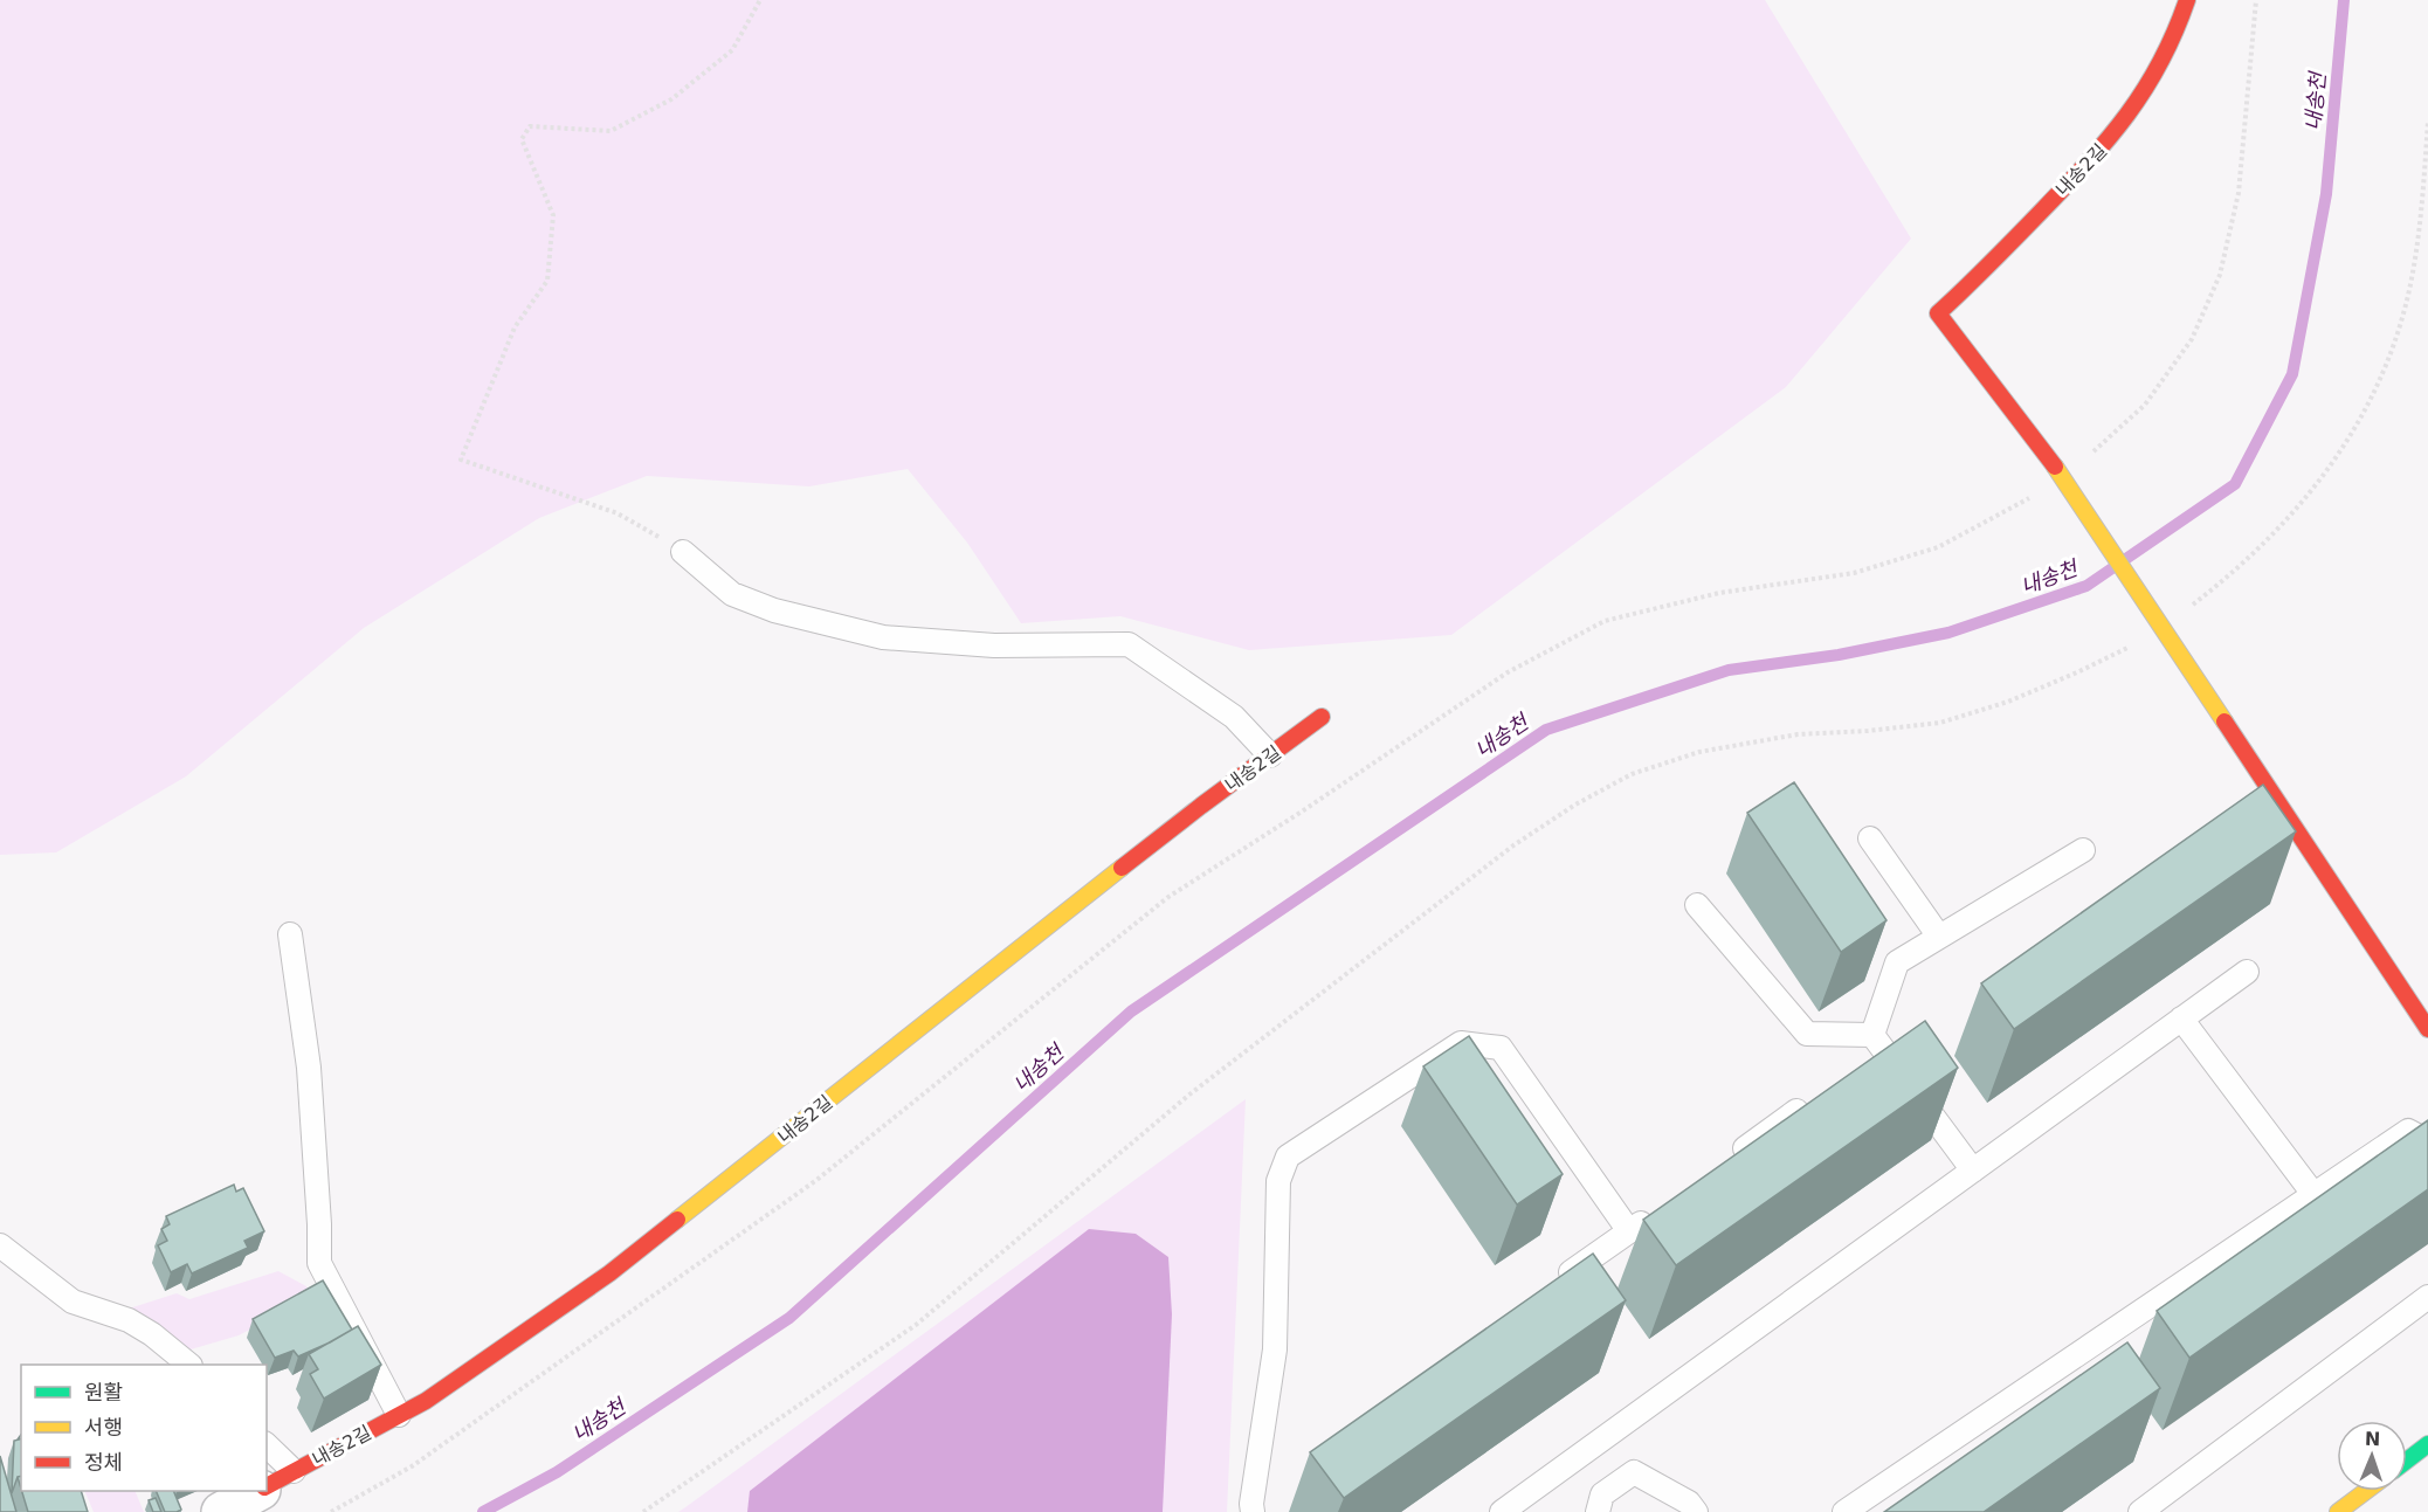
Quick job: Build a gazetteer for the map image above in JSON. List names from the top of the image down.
{
  "streets": {
    "street": ["내송2길"]
  },
  "water": ["내송천"],
  "legend": ["원활", "서행", "정체"],
  "north": "top"
}
